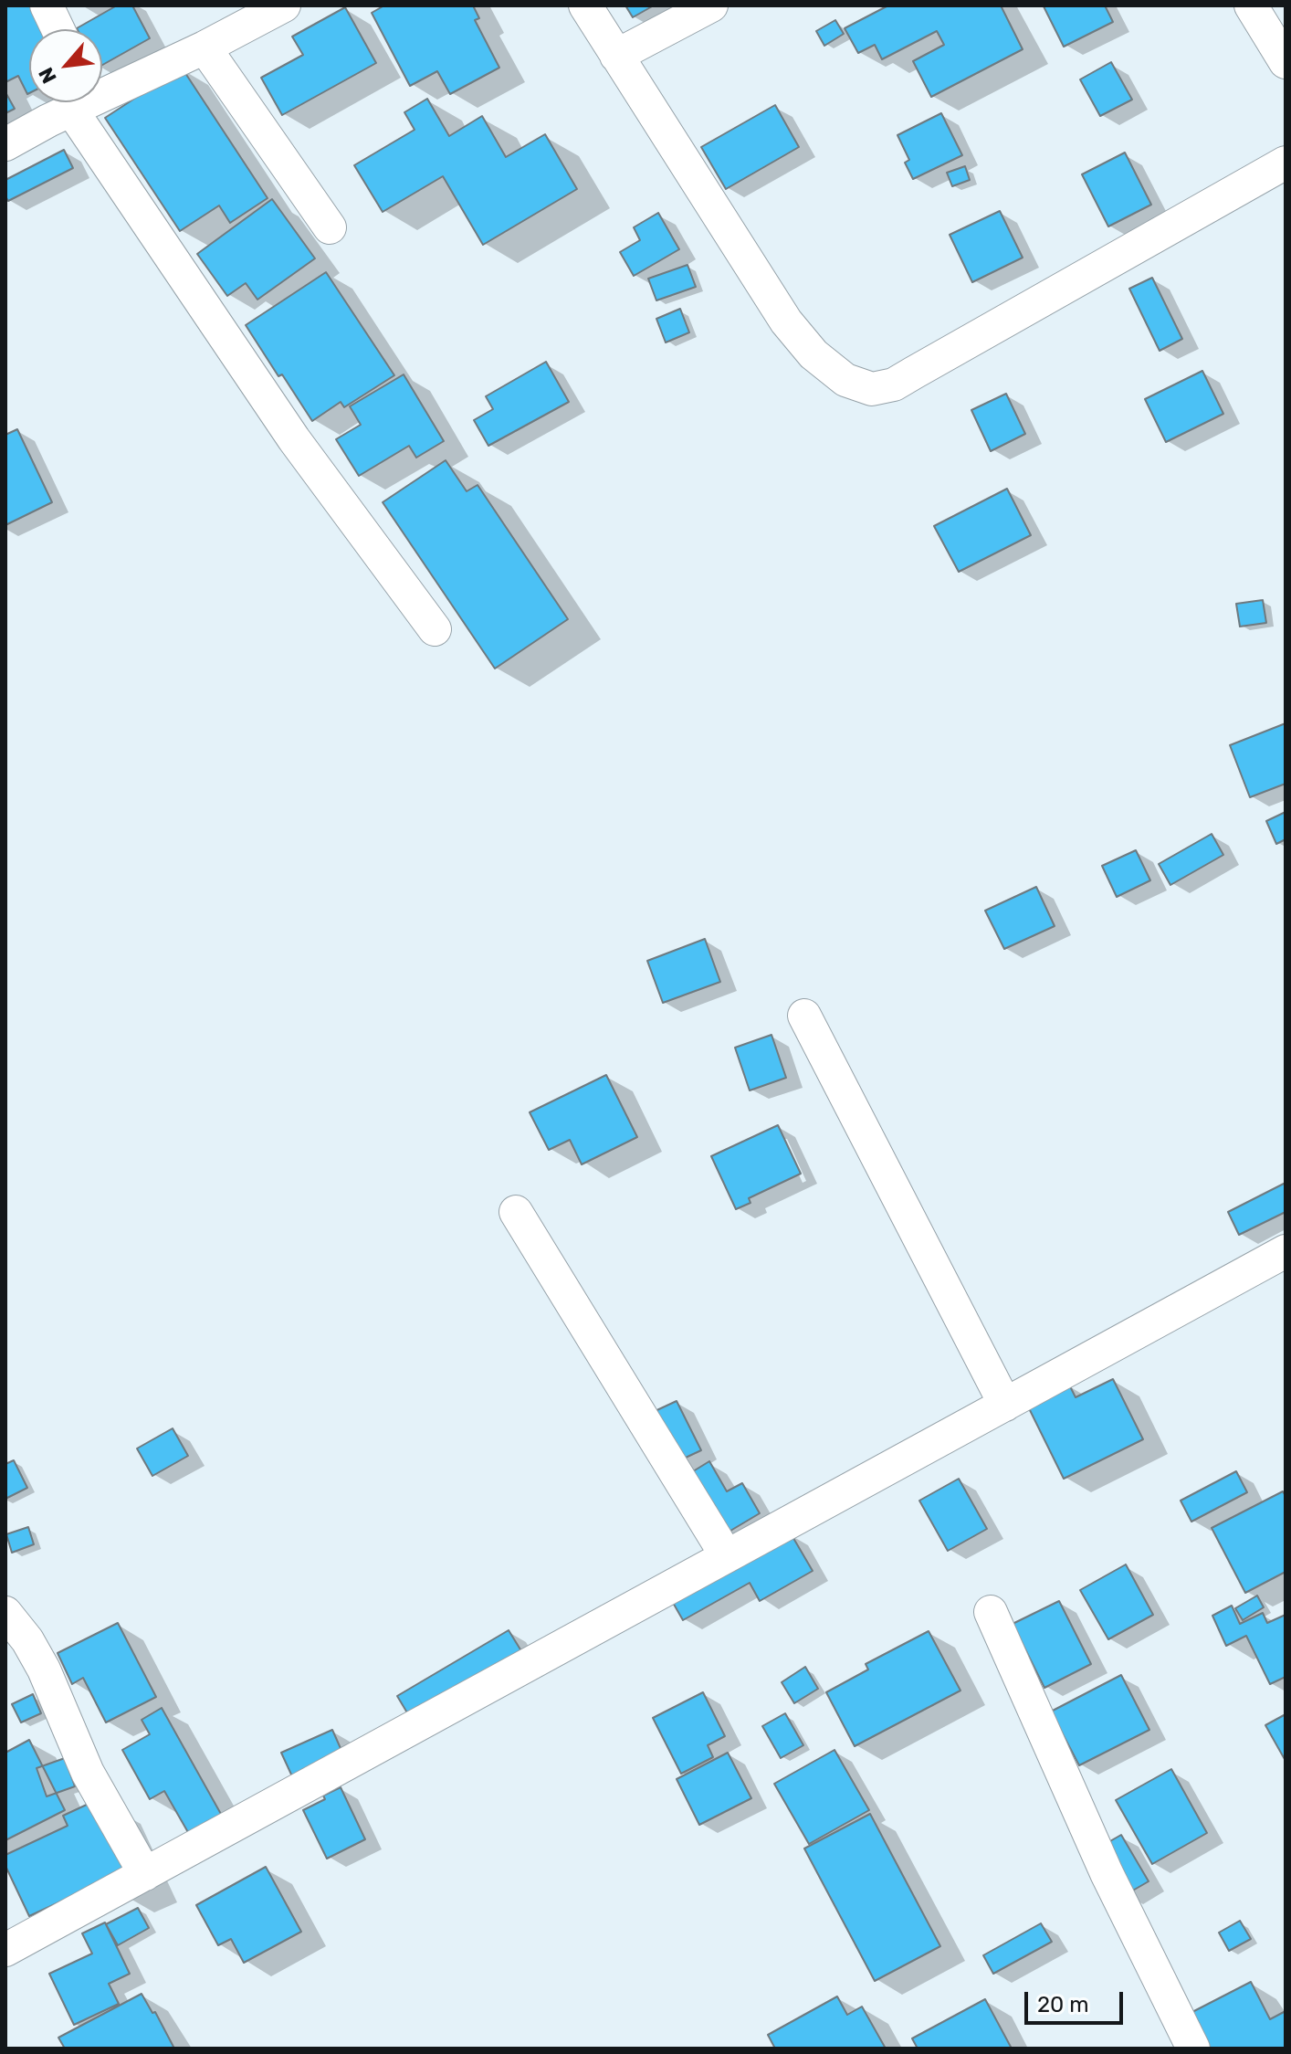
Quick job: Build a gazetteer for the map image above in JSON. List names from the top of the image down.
{
  "scale_bar": "20 m",
  "north": "bottom left"
}
